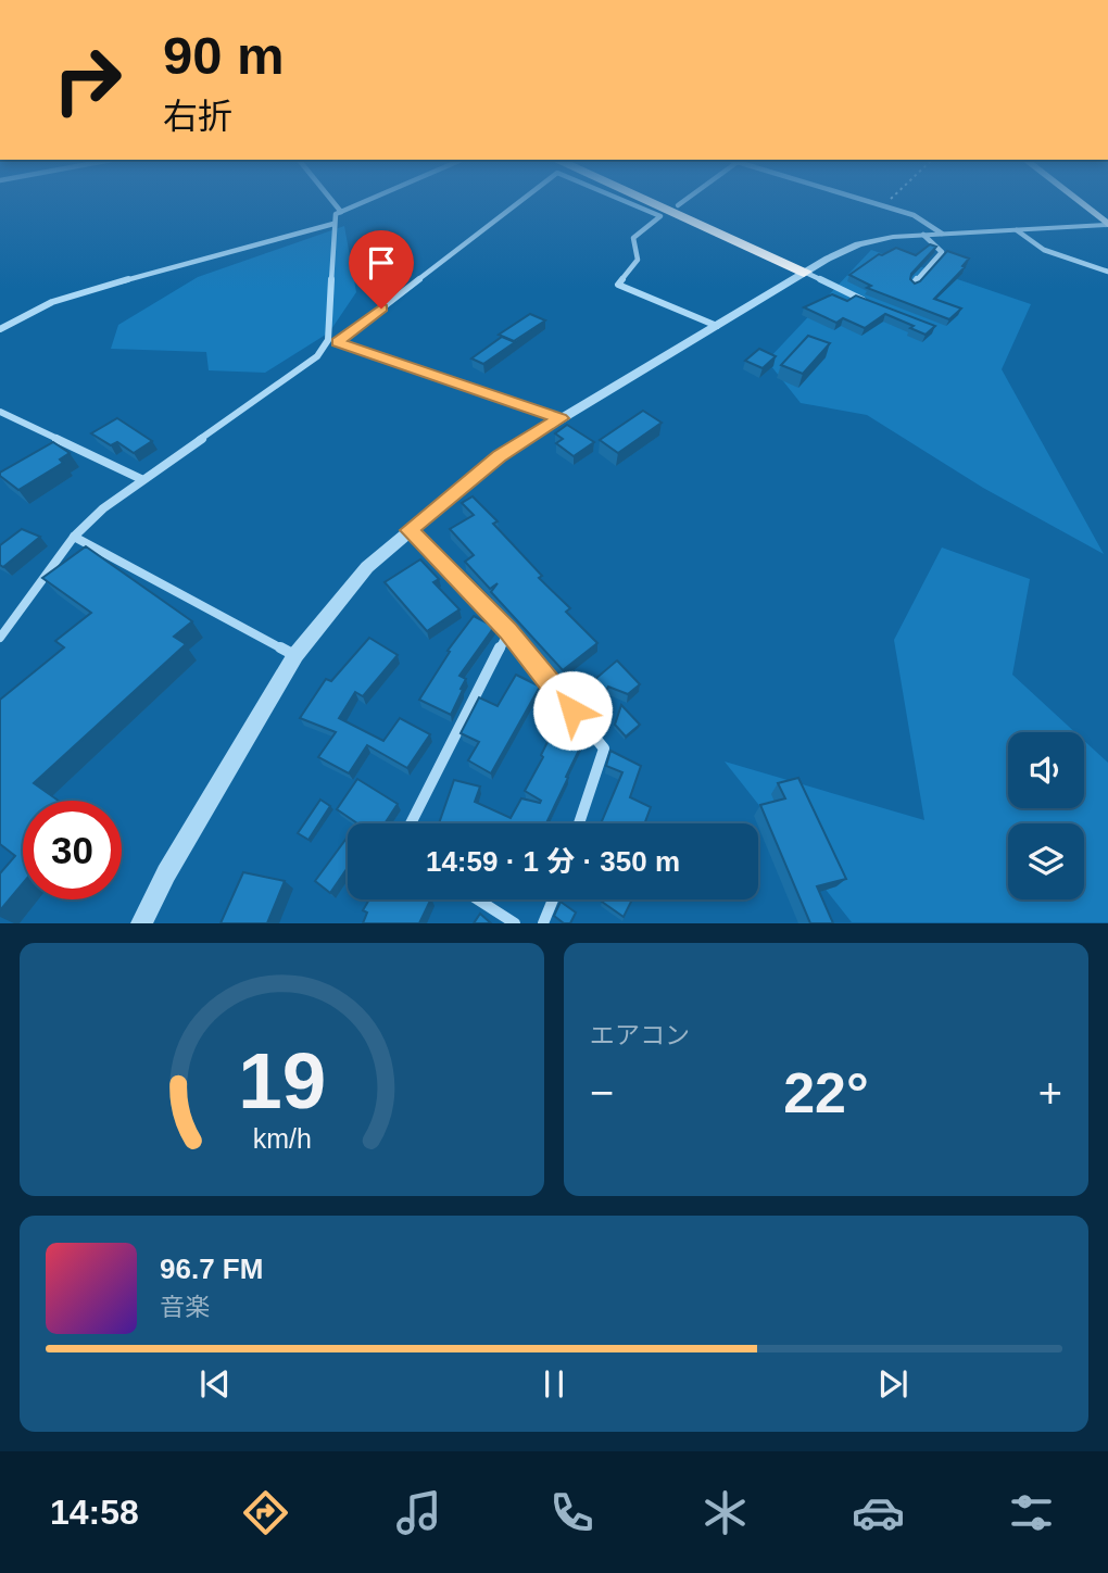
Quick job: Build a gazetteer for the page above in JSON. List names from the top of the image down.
{
  "page": {
    "turn": ["90 m", "右折"],
    "limit": "30",
    "trip": "14:59 · 1 分 · 350 m",
    "tile": "エアコン",
    "heat": ["−", "22°", "+"],
    "song": ["96.7 FM", "音楽"],
    "tabs": "14:58",
    "gauge": ["19", "km/h"]
  }
}
